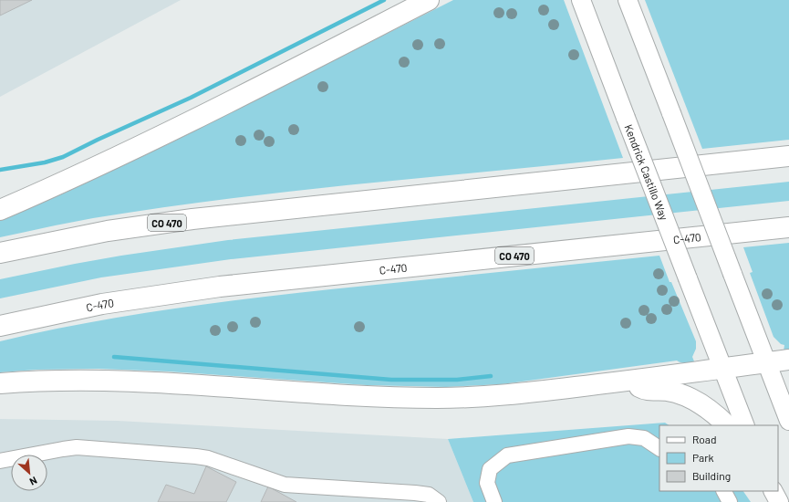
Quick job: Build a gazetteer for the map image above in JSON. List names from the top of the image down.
{
  "streets": {
    "highway": ["CO 470", "C-470"],
    "main road": ["Kendrick Castillo Way"]
  },
  "legend": ["Road", "Park", "Building"],
  "north": "bottom right"
}
